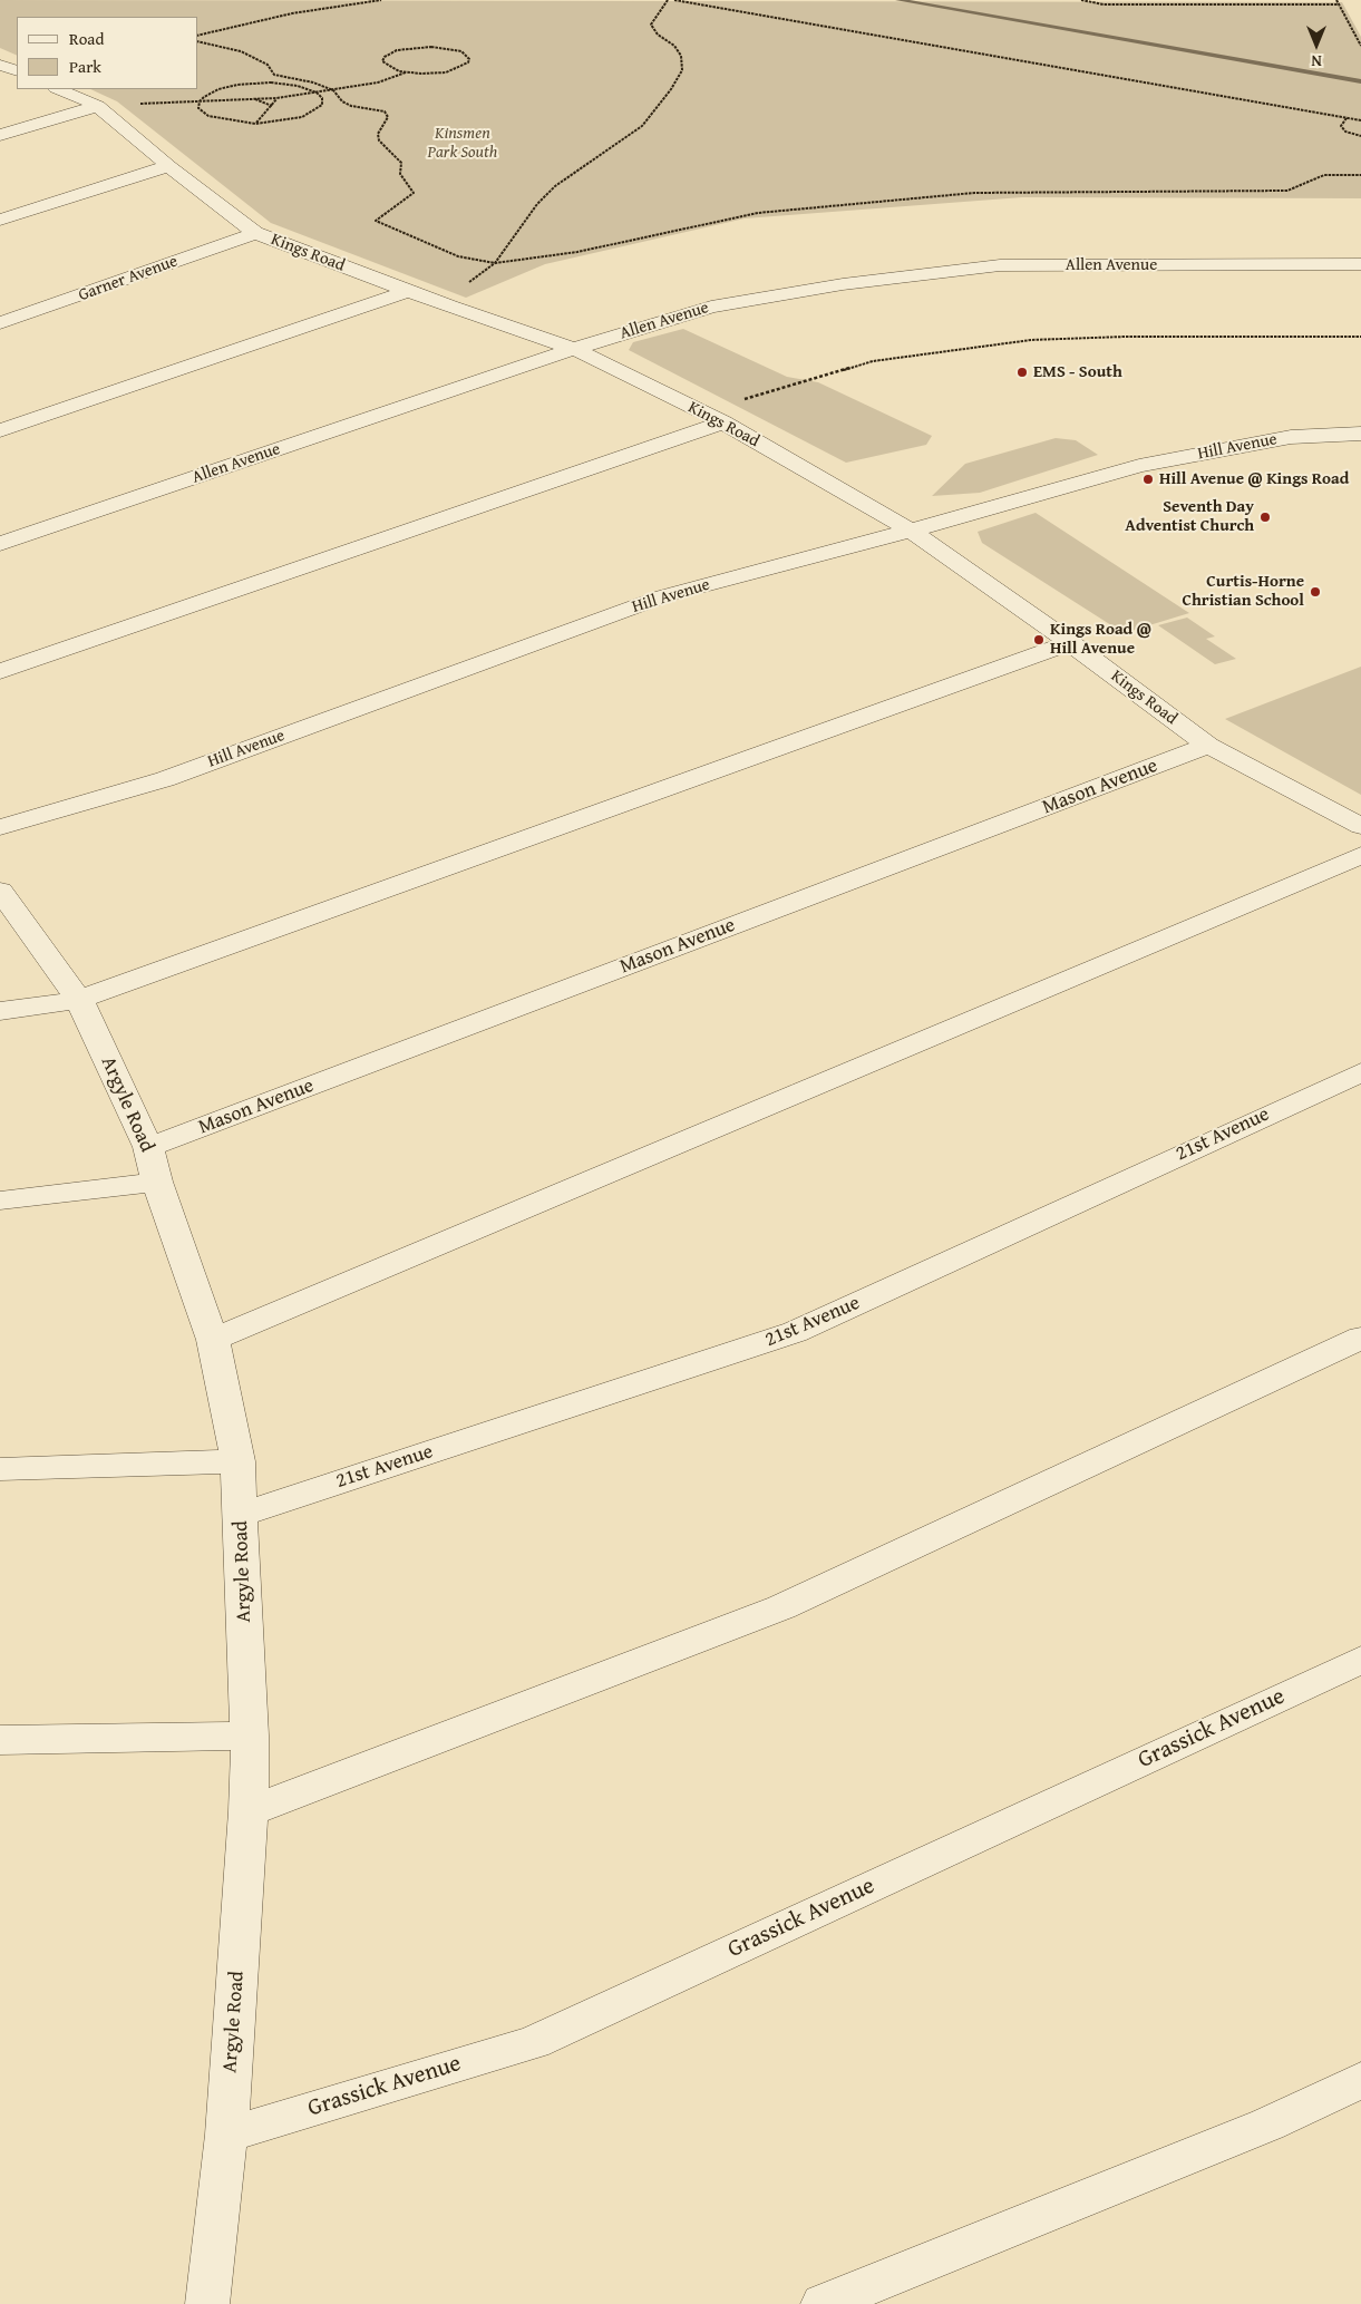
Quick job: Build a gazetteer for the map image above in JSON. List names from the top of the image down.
{
  "streets": {
    "street": [
      "Kings Road",
      "Allen Avenue",
      "Garner Avenue",
      "Hill Avenue",
      "Mason Avenue",
      "Argyle Road",
      "21st Avenue",
      "Grassick Avenue"
    ]
  },
  "crossings": [
    ["Kings Road", "Allen Avenue"],
    ["Kings Road", "Garner Avenue"],
    ["Kings Road", "Hill Avenue"],
    ["Kings Road", "Mason Avenue"],
    ["Mason Avenue", "Argyle Road"],
    ["Argyle Road", "21st Avenue"],
    ["Argyle Road", "Grassick Avenue"]
  ],
  "parks": ["Kinsmen Park South"],
  "places": [
    "EMS - South",
    "Hill Avenue @ Kings Road",
    "Seventh Day Adventist Church",
    "Curtis-Horne Christian School",
    "Kings Road @ Hill Avenue"
  ],
  "legend": ["Road", "Park"],
  "north": "bottom"
}
